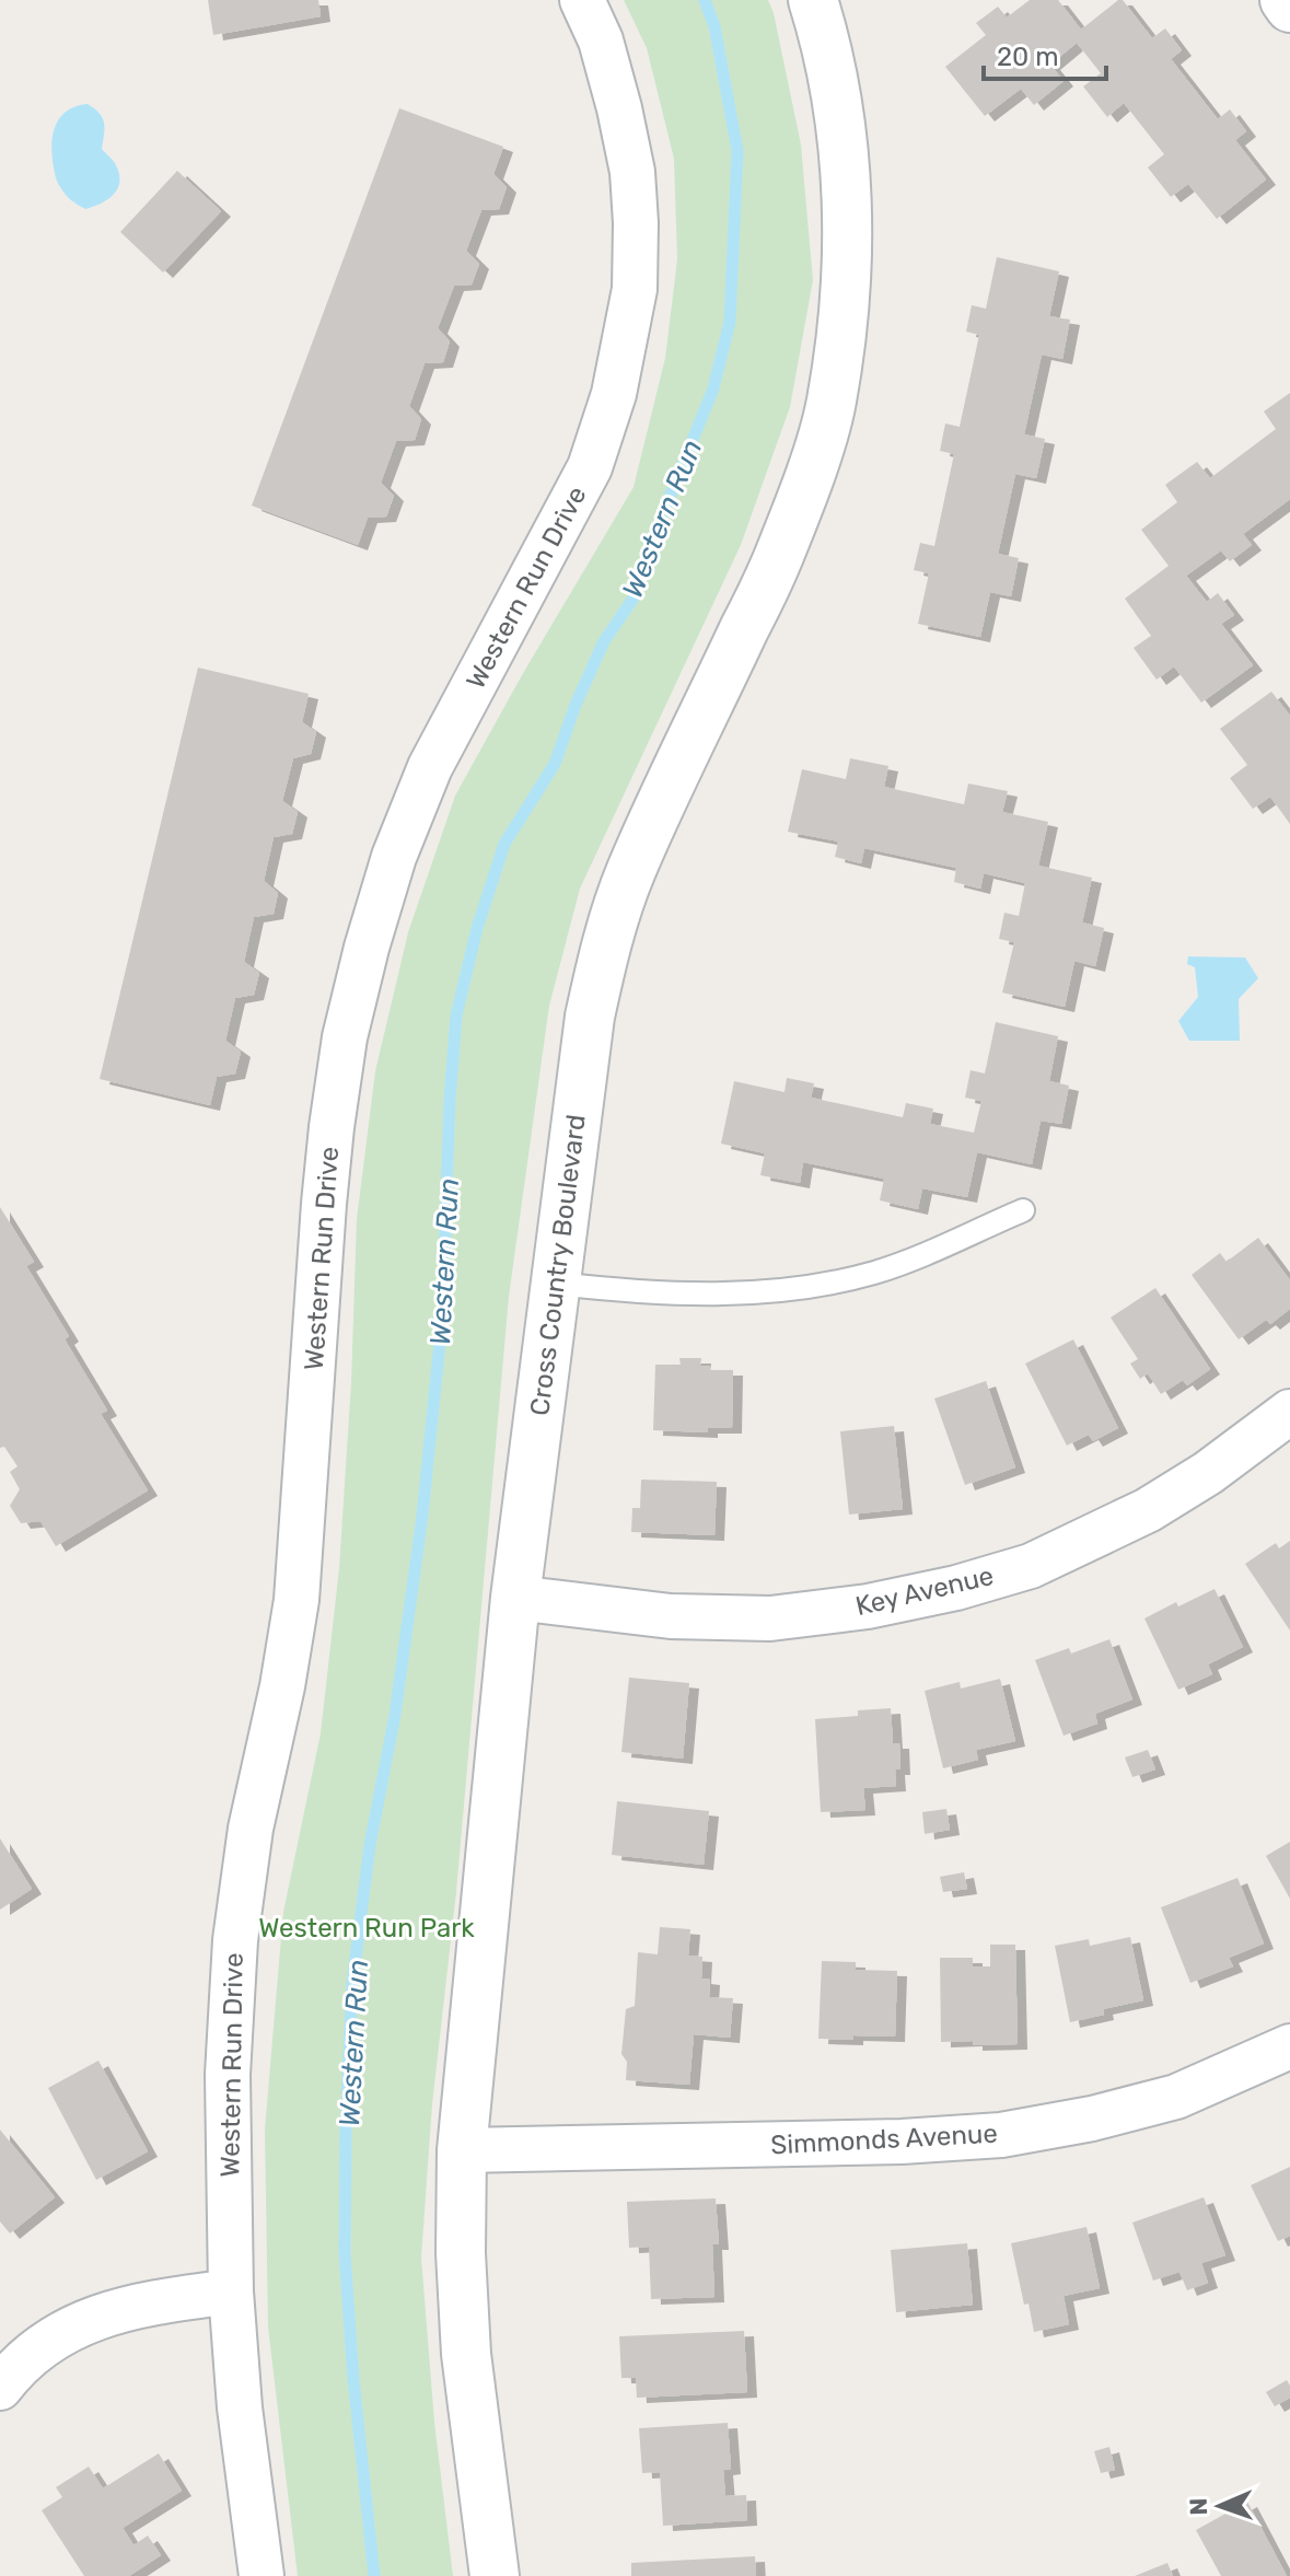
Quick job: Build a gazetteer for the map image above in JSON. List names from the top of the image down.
{
  "streets": {
    "main road": ["Cross Country Boulevard"],
    "street": ["Western Run Drive", "Key Avenue", "Simmonds Avenue"]
  },
  "crossings": [
    ["Cross Country Boulevard", "Key Avenue"],
    ["Cross Country Boulevard", "Simmonds Avenue"]
  ],
  "water": ["Western Run"],
  "parks": ["Western Run Park"],
  "scale_bar": "20 m",
  "north": "left"
}
